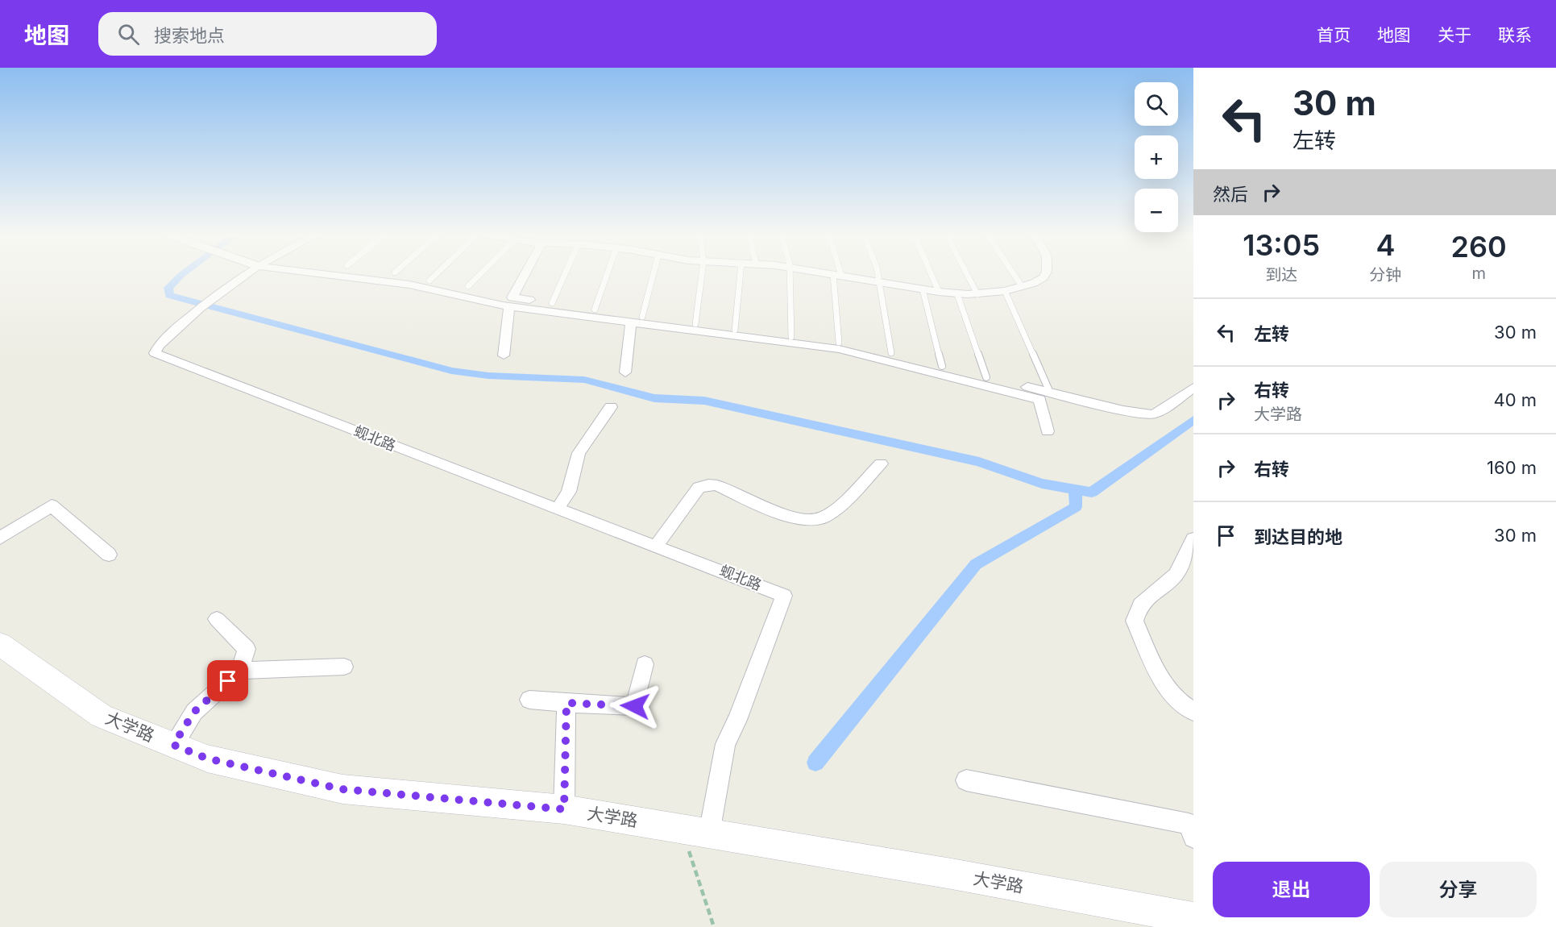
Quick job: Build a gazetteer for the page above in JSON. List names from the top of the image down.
{
  "streets": {
    "main road": ["大学路"],
    "street": ["蚬北路"]
  },
  "crossings": [
    ["蚬北路", "大学路"]
  ],
  "page": {
    "header": "地图",
    "search": "搜索地点",
    "nav": [
      "首页",
      "地图",
      "关于",
      "联系"
    ],
    "turn": ["30 m", "左转"],
    "map_buttons": ["+", "−"],
    "then": "然后",
    "eta": [
      "13:05",
      "到达",
      "4",
      "分钟",
      "260",
      "m"
    ],
    "list": [
      {
        "name": "左转",
        "value": "30 m"
      },
      {
        "name": "右转",
        "note": "大学路",
        "value": "40 m"
      },
      {
        "name": "右转",
        "value": "160 m"
      },
      {
        "name": "到达目的地",
        "value": "30 m"
      }
    ],
    "buttons": ["退出", "分享"]
  }
}
